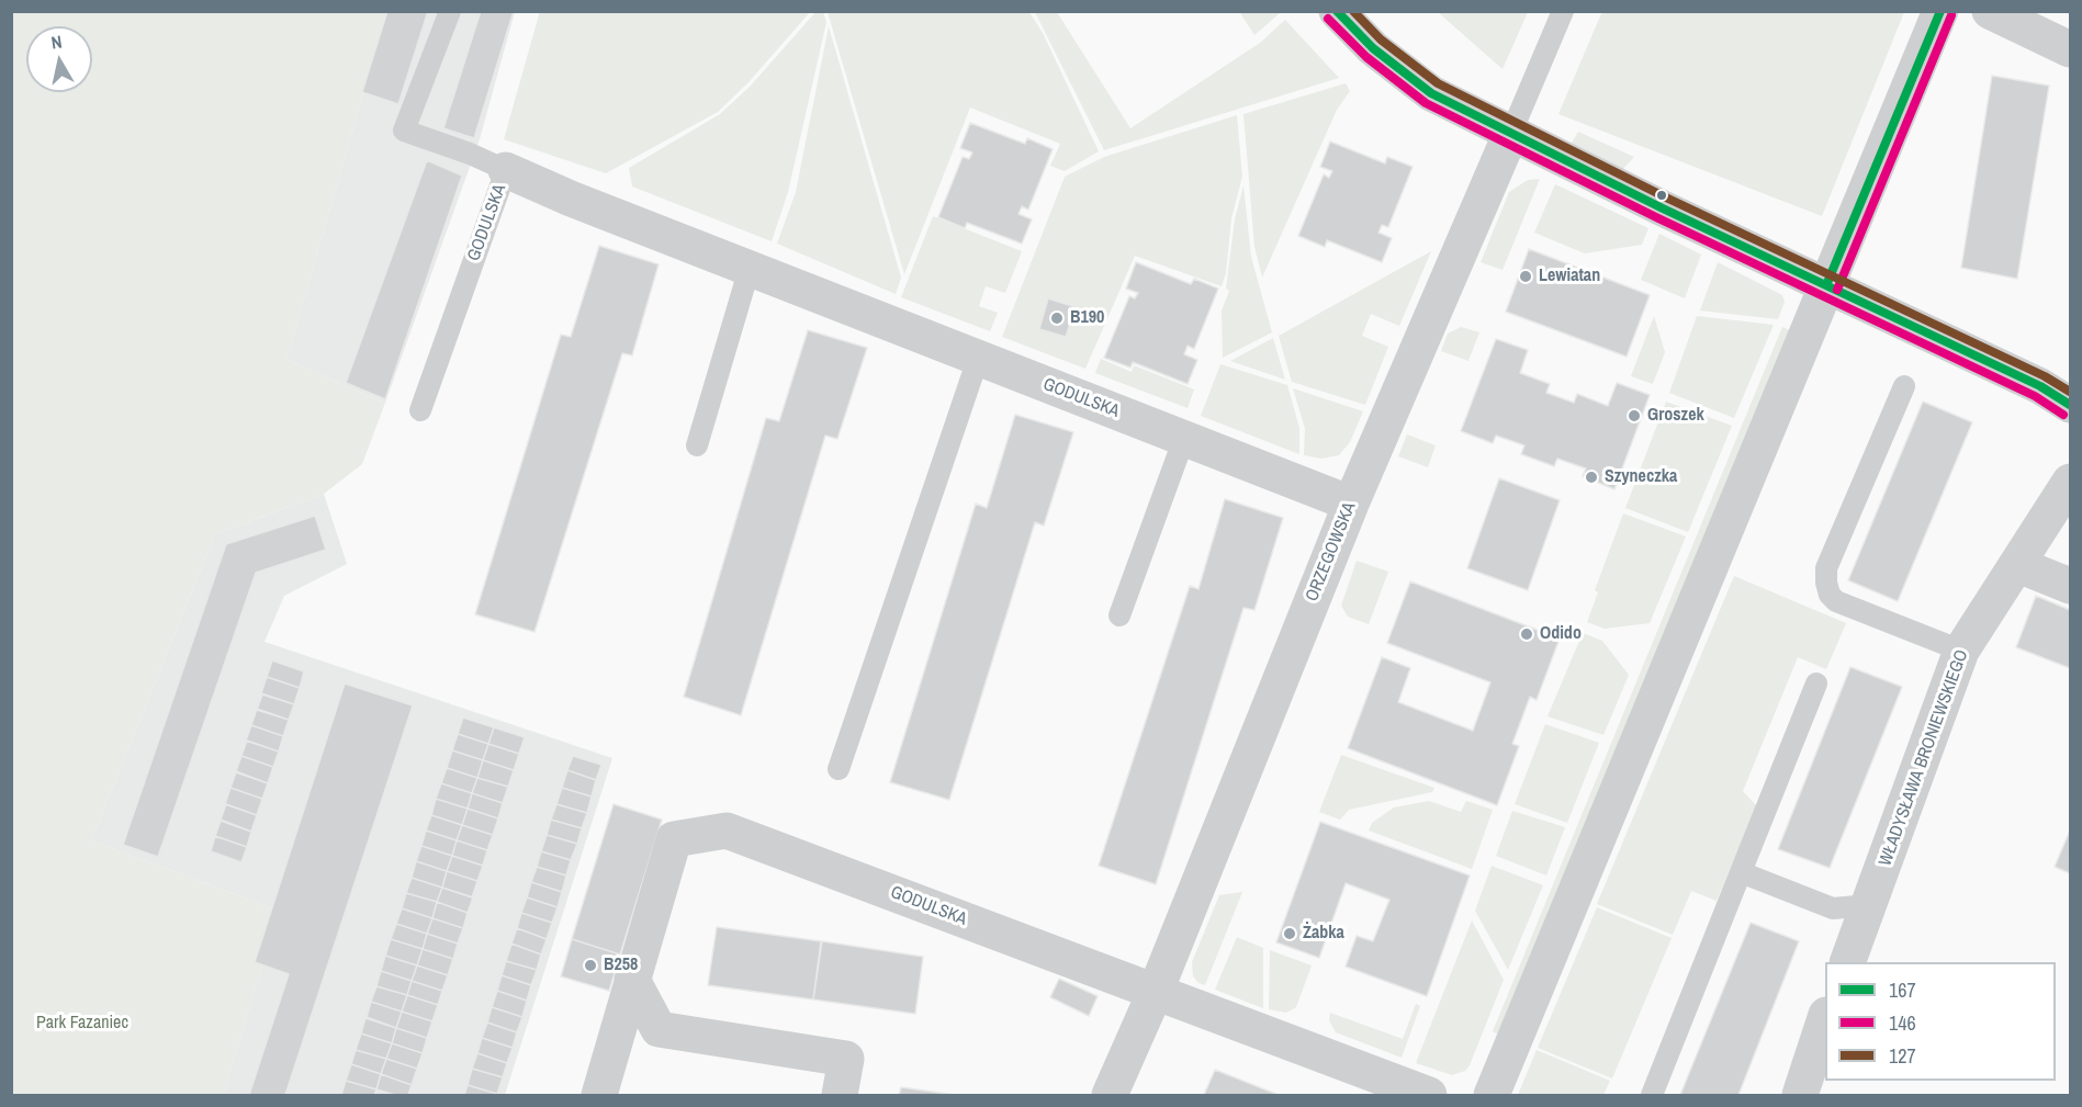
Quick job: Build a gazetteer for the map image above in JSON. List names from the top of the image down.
{
  "streets": {
    "street": ["GODULSKA", "ORZEGOWSKA", "WŁADYSŁAWA BRONIEWSKIEGO"]
  },
  "crossings": [
    ["GODULSKA", "ORZEGOWSKA"]
  ],
  "parks": ["Park Fazaniec"],
  "places": [
    "Lewiatan",
    "B190",
    "Groszek",
    "Szyneczka",
    "Odido",
    "Żabka",
    "B258"
  ],
  "lines": ["transit line 167", "transit line 127", "transit line 146"],
  "legend": ["167", "146", "127"],
  "north": "top"
}
